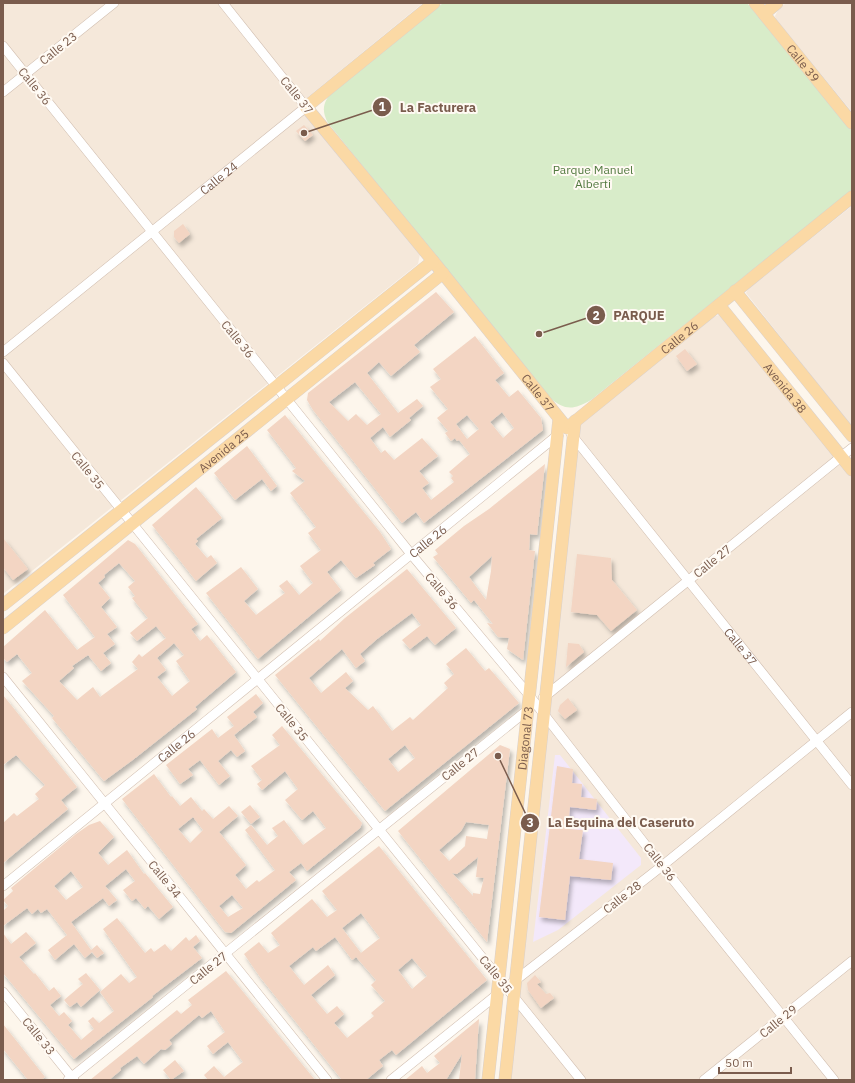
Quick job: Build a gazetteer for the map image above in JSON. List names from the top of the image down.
{
  "streets": {
    "main road": [
      "Calle 39",
      "Calle 37",
      "Calle 24",
      "Calle 26",
      "Avenida 38",
      "Avenida 25",
      "Diagonal 73"
    ],
    "street": [
      "Calle 23",
      "Calle 36",
      "Calle 35",
      "Calle 27",
      "Calle 34",
      "Calle 28",
      "Calle 29",
      "Calle 33"
    ]
  },
  "crossings": [
    ["Calle 23", "Calle 36"],
    ["Calle 36", "Calle 24"],
    ["Calle 36", "Calle 26"],
    ["Calle 36", "Avenida 25"],
    ["Calle 36", "Calle 27"],
    ["Calle 36", "Diagonal 73"],
    ["Calle 36", "Calle 28"],
    ["Calle 36", "Calle 29"],
    ["Calle 37", "Calle 24"],
    ["Calle 37", "Calle 26"],
    ["Calle 37", "Avenida 25"],
    ["Calle 37", "Calle 27"],
    ["Calle 37", "Diagonal 73"],
    ["Calle 37", "Calle 28"],
    ["Calle 26", "Avenida 38"],
    ["Calle 26", "Calle 35"],
    ["Calle 26", "Diagonal 73"],
    ["Calle 26", "Calle 34"],
    ["Avenida 38", "Calle 27"],
    ["Avenida 25", "Calle 35"],
    ["Calle 35", "Calle 27"],
    ["Calle 35", "Diagonal 73"],
    ["Calle 35", "Calle 28"],
    ["Calle 27", "Diagonal 73"],
    ["Calle 27", "Calle 34"],
    ["Calle 27", "Calle 33"],
    ["Diagonal 73", "Calle 28"]
  ],
  "parks": ["Parque Manuel Alberti"],
  "places": ["La Facturera", "PARQUE", "La Esquina del Caseruto"],
  "scale_bar": "50 m"
}
